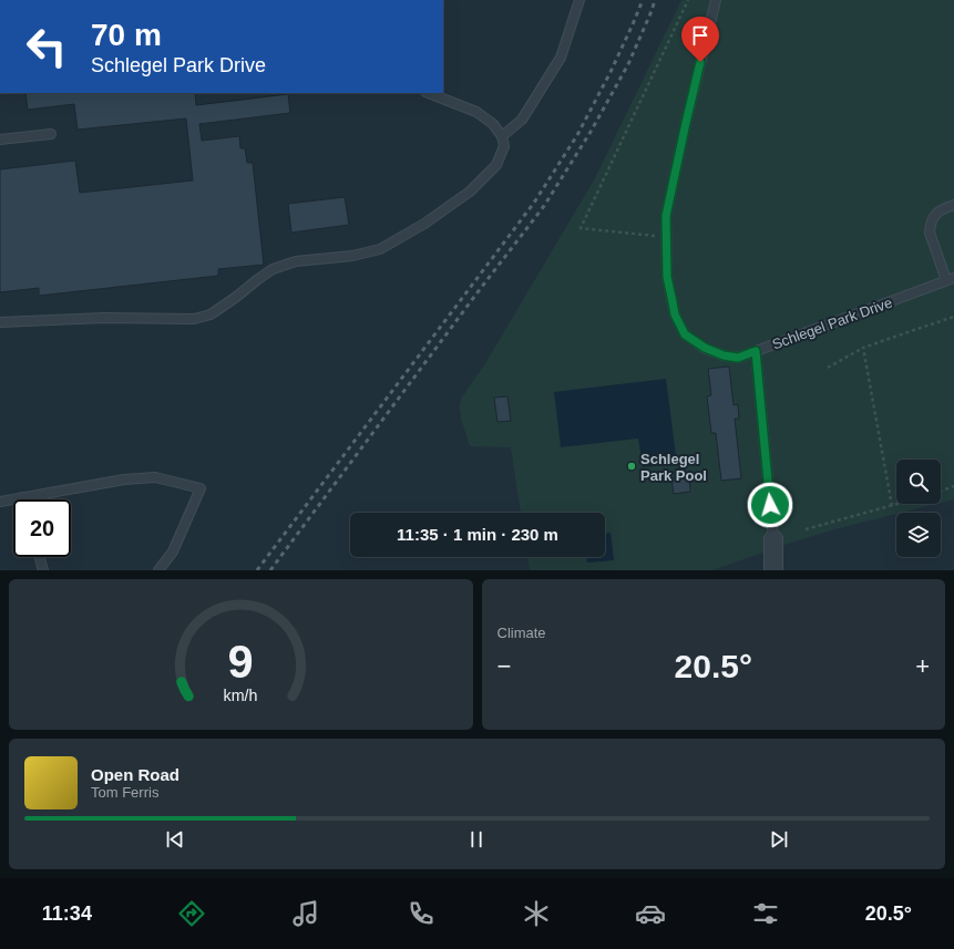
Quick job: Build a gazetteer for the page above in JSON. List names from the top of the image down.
{
  "streets": {
    "lane": ["Schlegel Park Drive"]
  },
  "places": ["Schlegel Park Pool"],
  "page": {
    "turn": ["70 m", "Schlegel Park Drive"],
    "limit": "20",
    "trip": "11:35 · 1 min · 230 m",
    "tile": "Climate",
    "heat": ["−", "20.5°", "+"],
    "song": ["Open Road", "Tom Ferris"],
    "tabs": ["11:34", "20.5°"],
    "gauge": ["9", "km/h"]
  }
}
